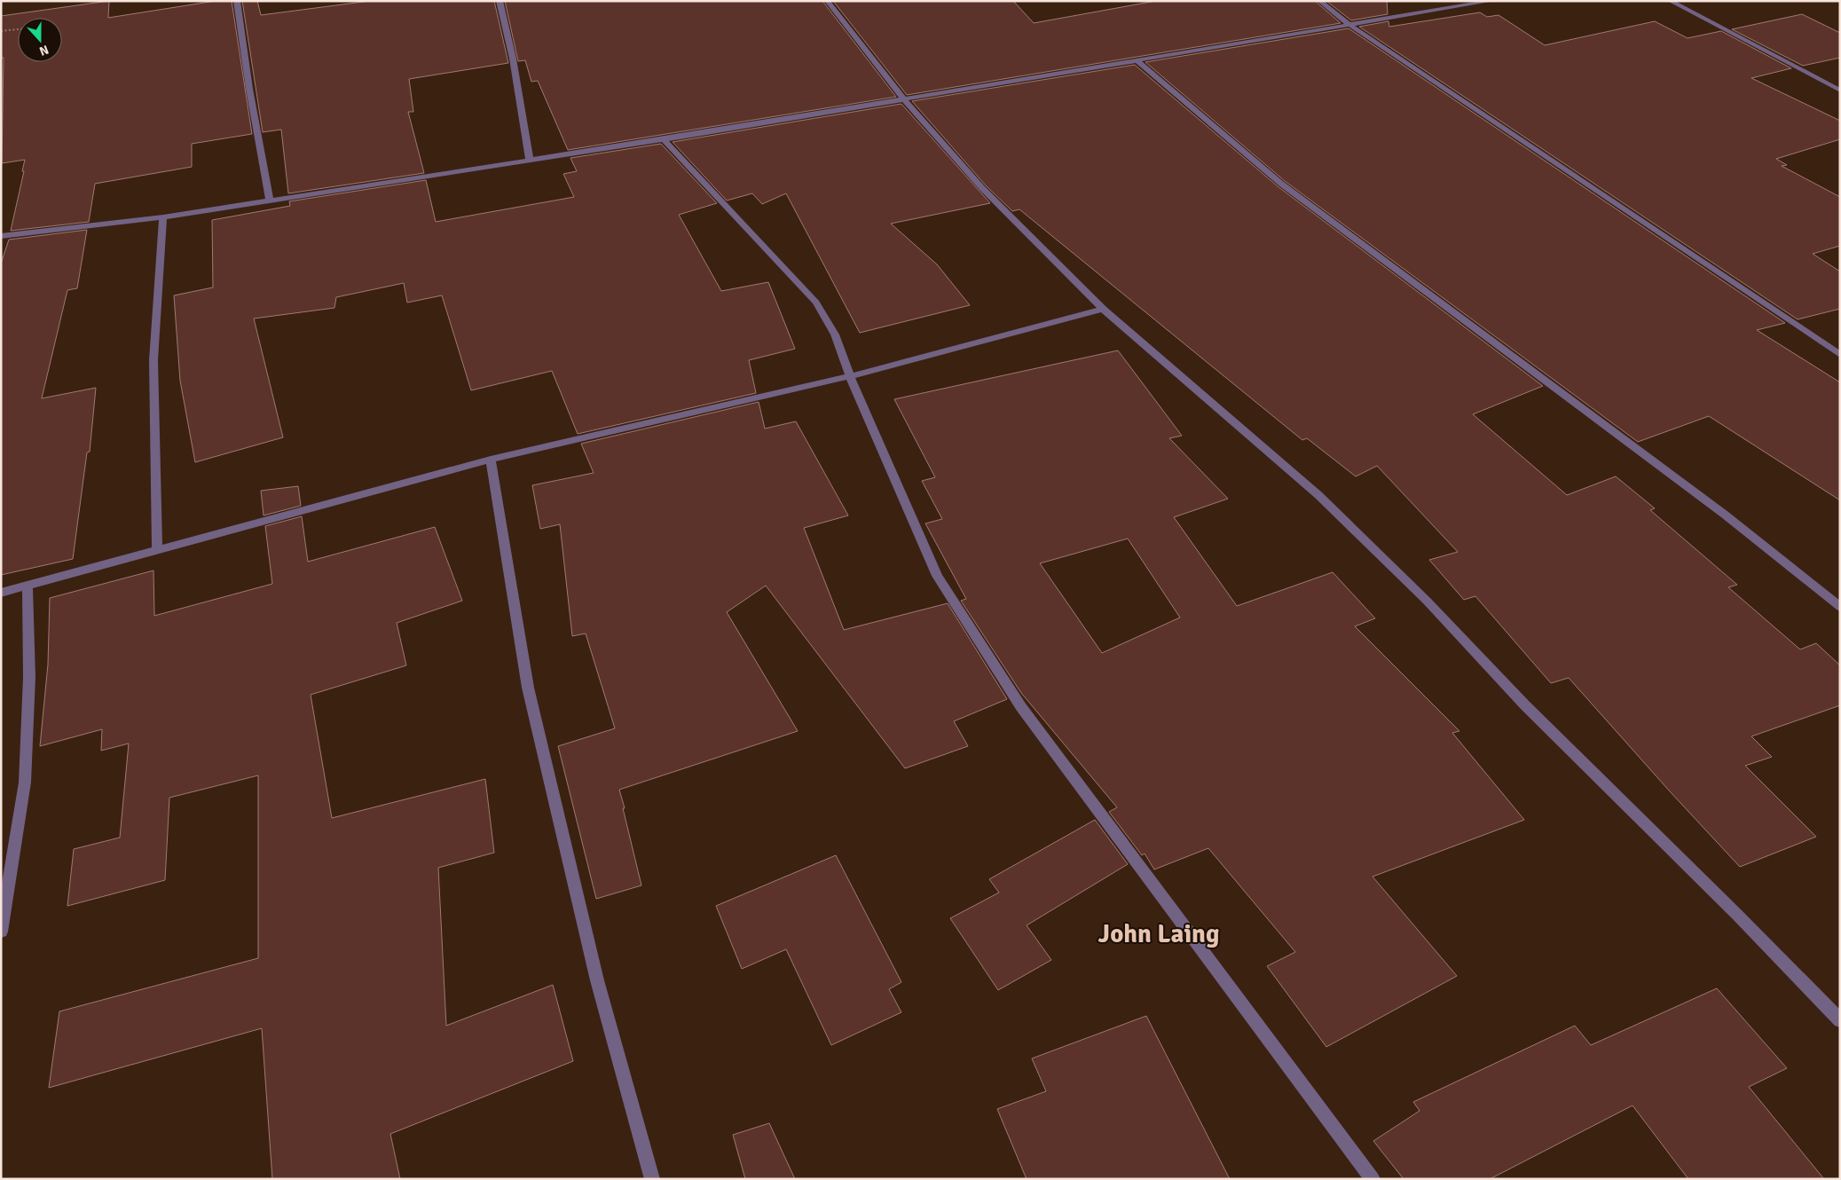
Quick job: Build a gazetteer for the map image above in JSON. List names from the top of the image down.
{
  "districts": ["John Laing"],
  "north": "bottom"
}
